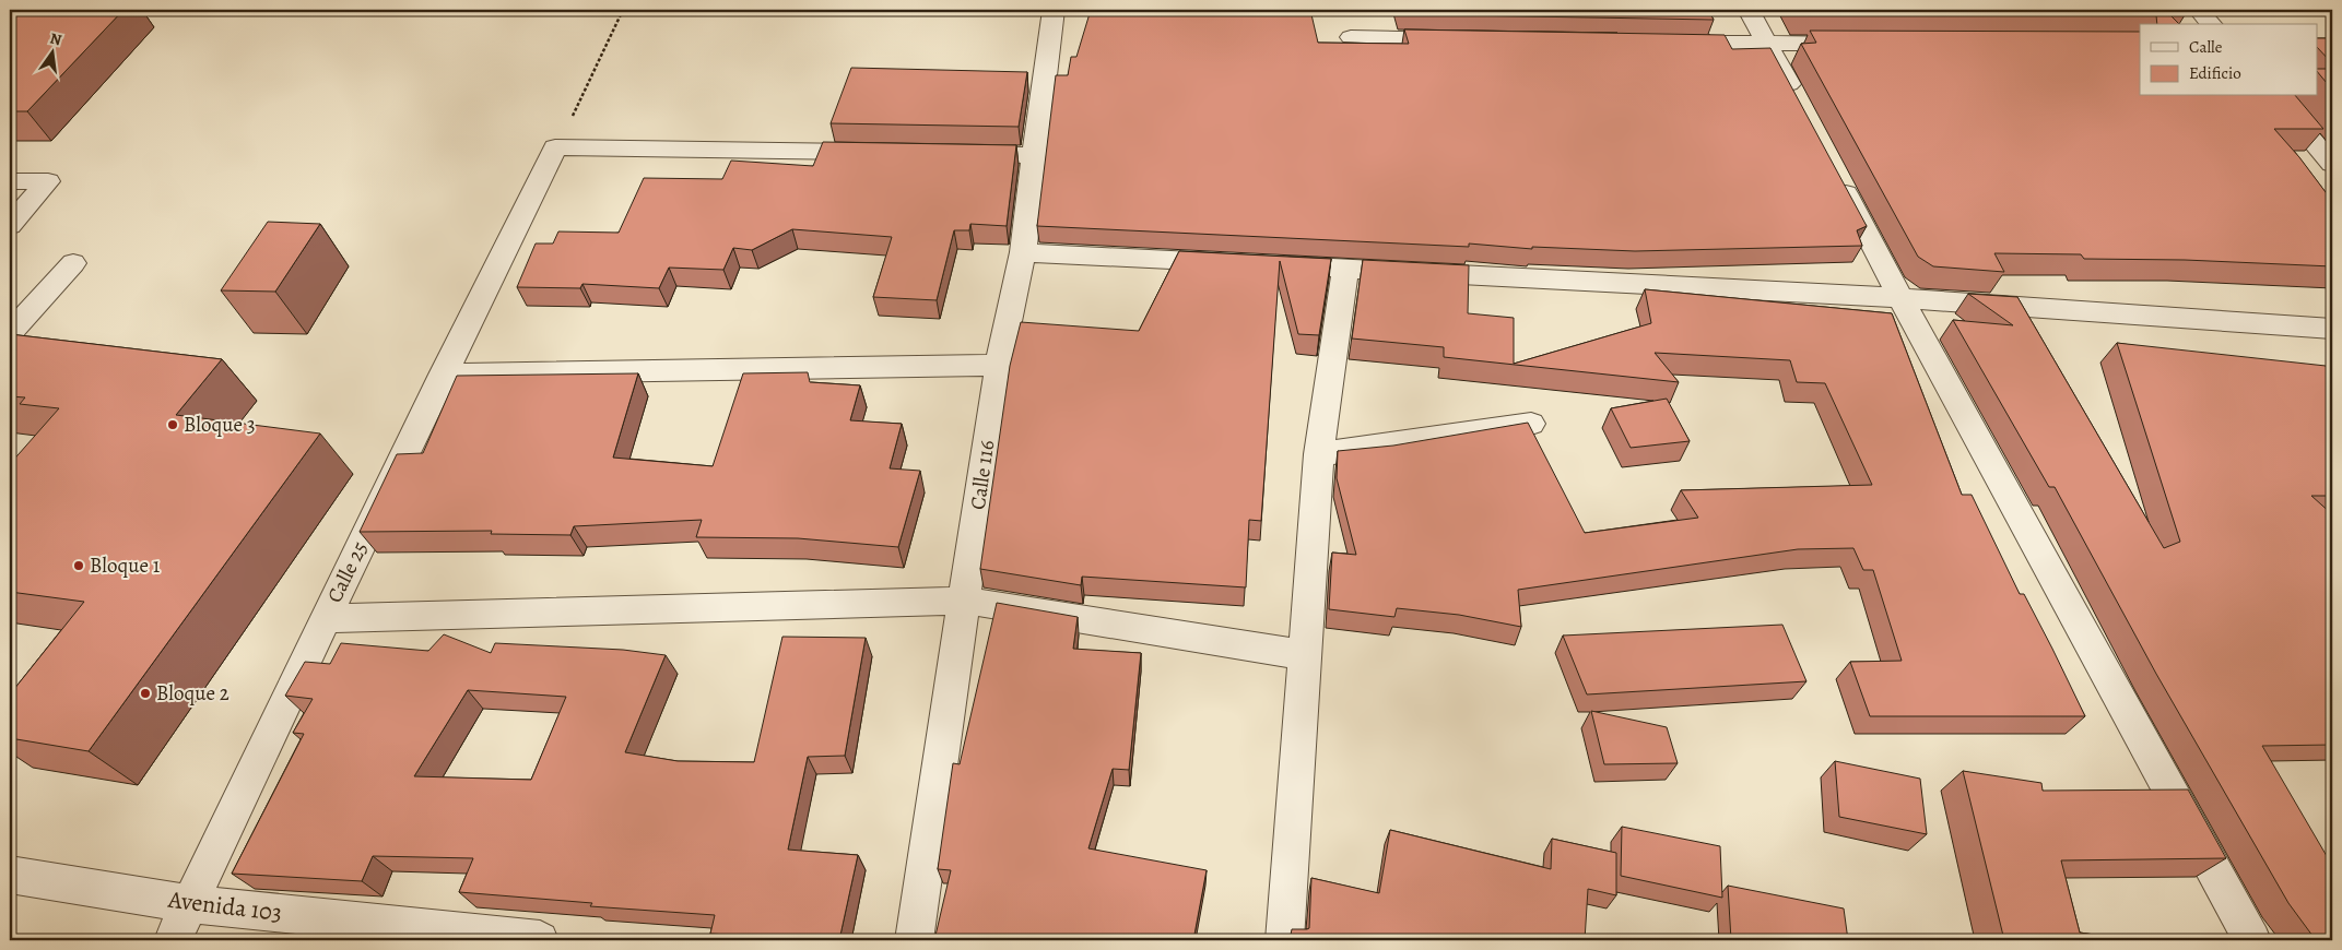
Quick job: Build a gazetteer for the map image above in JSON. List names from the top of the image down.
{
  "streets": {
    "street": ["Calle 116", "Calle 25", "Avenida 103"]
  },
  "crossings": [
    ["Calle 25", "Avenida 103"]
  ],
  "places": ["Bloque 3", "Bloque 1", "Bloque 2"],
  "legend": ["Calle", "Edificio"],
  "north": "top"
}
